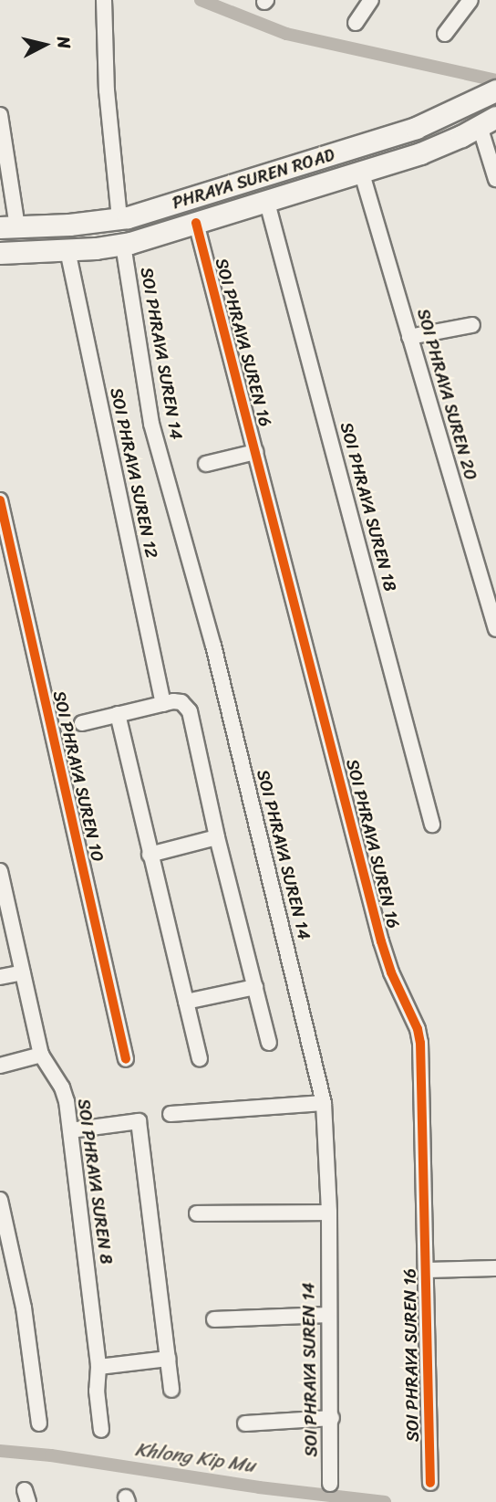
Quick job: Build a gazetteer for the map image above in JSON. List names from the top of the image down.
{
  "streets": {
    "street": [
      "PHRAYA SUREN ROAD",
      "SOI PHRAYA SUREN 16",
      "SOI PHRAYA SUREN 14",
      "SOI PHRAYA SUREN 20",
      "SOI PHRAYA SUREN 12",
      "SOI PHRAYA SUREN 18",
      "SOI PHRAYA SUREN 10",
      "SOI PHRAYA SUREN 8"
    ]
  },
  "crossings": [
    ["PHRAYA SUREN ROAD", "SOI PHRAYA SUREN 16"],
    ["PHRAYA SUREN ROAD", "SOI PHRAYA SUREN 14"],
    ["PHRAYA SUREN ROAD", "SOI PHRAYA SUREN 20"],
    ["PHRAYA SUREN ROAD", "SOI PHRAYA SUREN 12"],
    ["PHRAYA SUREN ROAD", "SOI PHRAYA SUREN 18"]
  ],
  "water": ["Khlong Kip Mu"],
  "north": "right"
}
